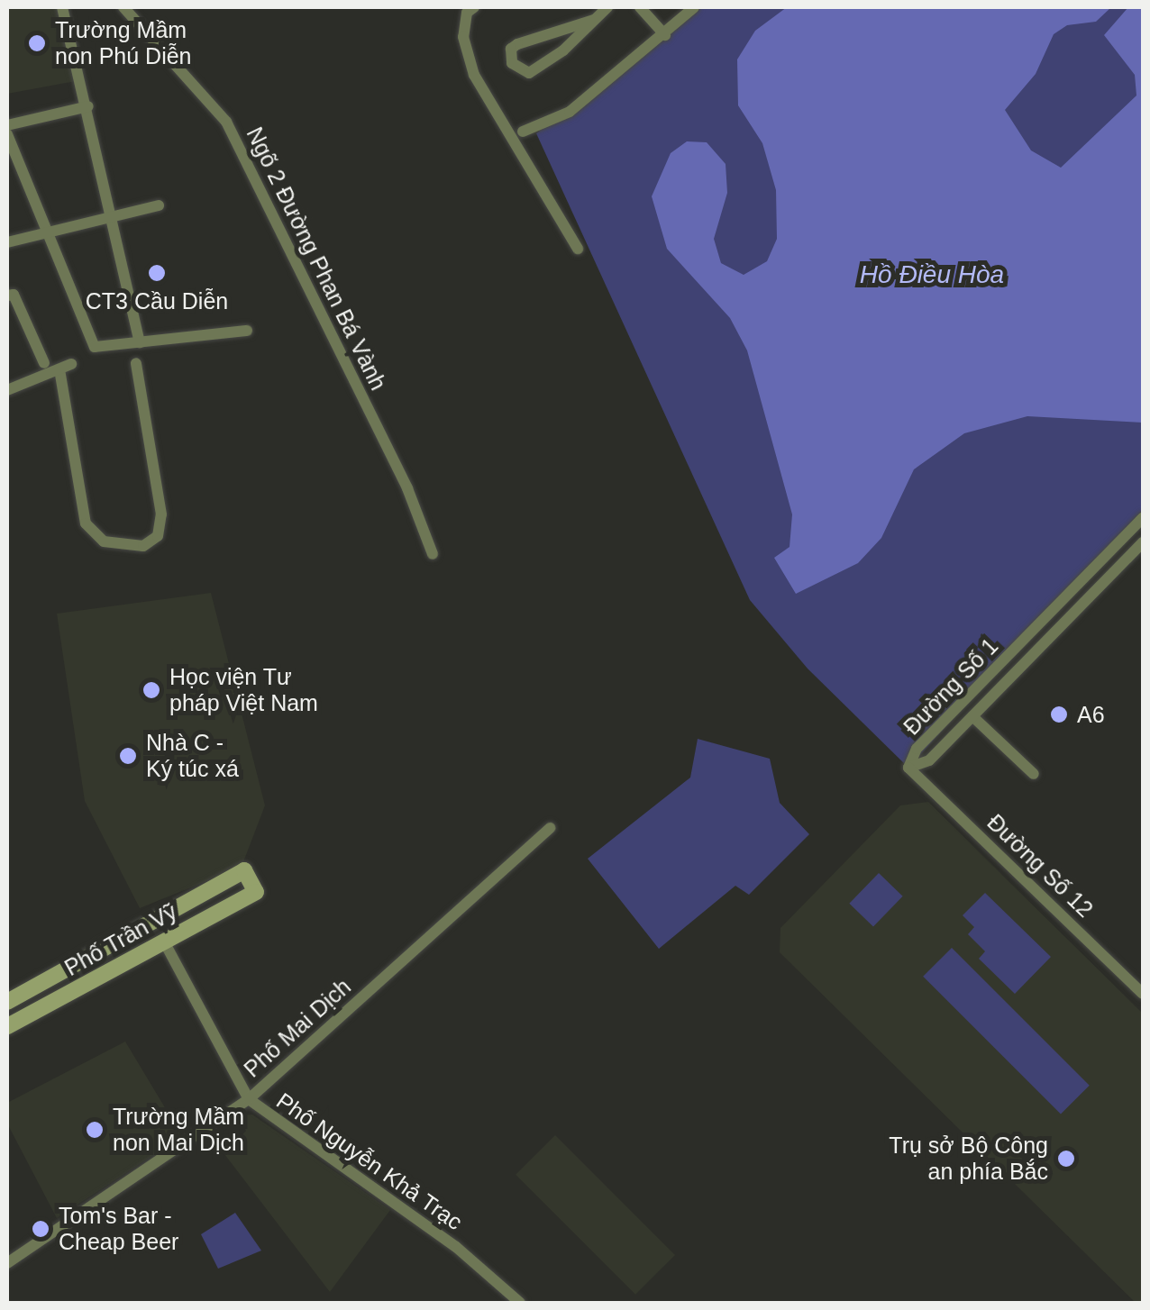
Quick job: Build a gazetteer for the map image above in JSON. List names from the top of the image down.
{
  "streets": {
    "main road": ["Phố Trần Vỹ"],
    "street": [
      "Ngõ 2 Đường Phan Bá Vành",
      "Đường Số 1",
      "Đường Số 12",
      "Phố Mai Dịch",
      "Phố Nguyễn Khả Trạc"
    ]
  },
  "crossings": [
    ["Đường Số 1", "Đường Số 12"],
    ["Phố Trần Vỹ", "Phố Nguyễn Khả Trạc"],
    ["Phố Mai Dịch", "Phố Nguyễn Khả Trạc"]
  ],
  "water": ["Hồ Điều Hòa"],
  "places": [
    "Trường Mầm non Phú Diễn",
    "CT3 Cầu Diễn",
    "Học viện Tư pháp Việt Nam",
    "A6",
    "Nhà C - Ký túc xá",
    "Trường Mầm non Mai Dịch",
    "Trụ sở Bộ Công an phía Bắc",
    "Tom's Bar - Cheap Beer"
  ]
}
